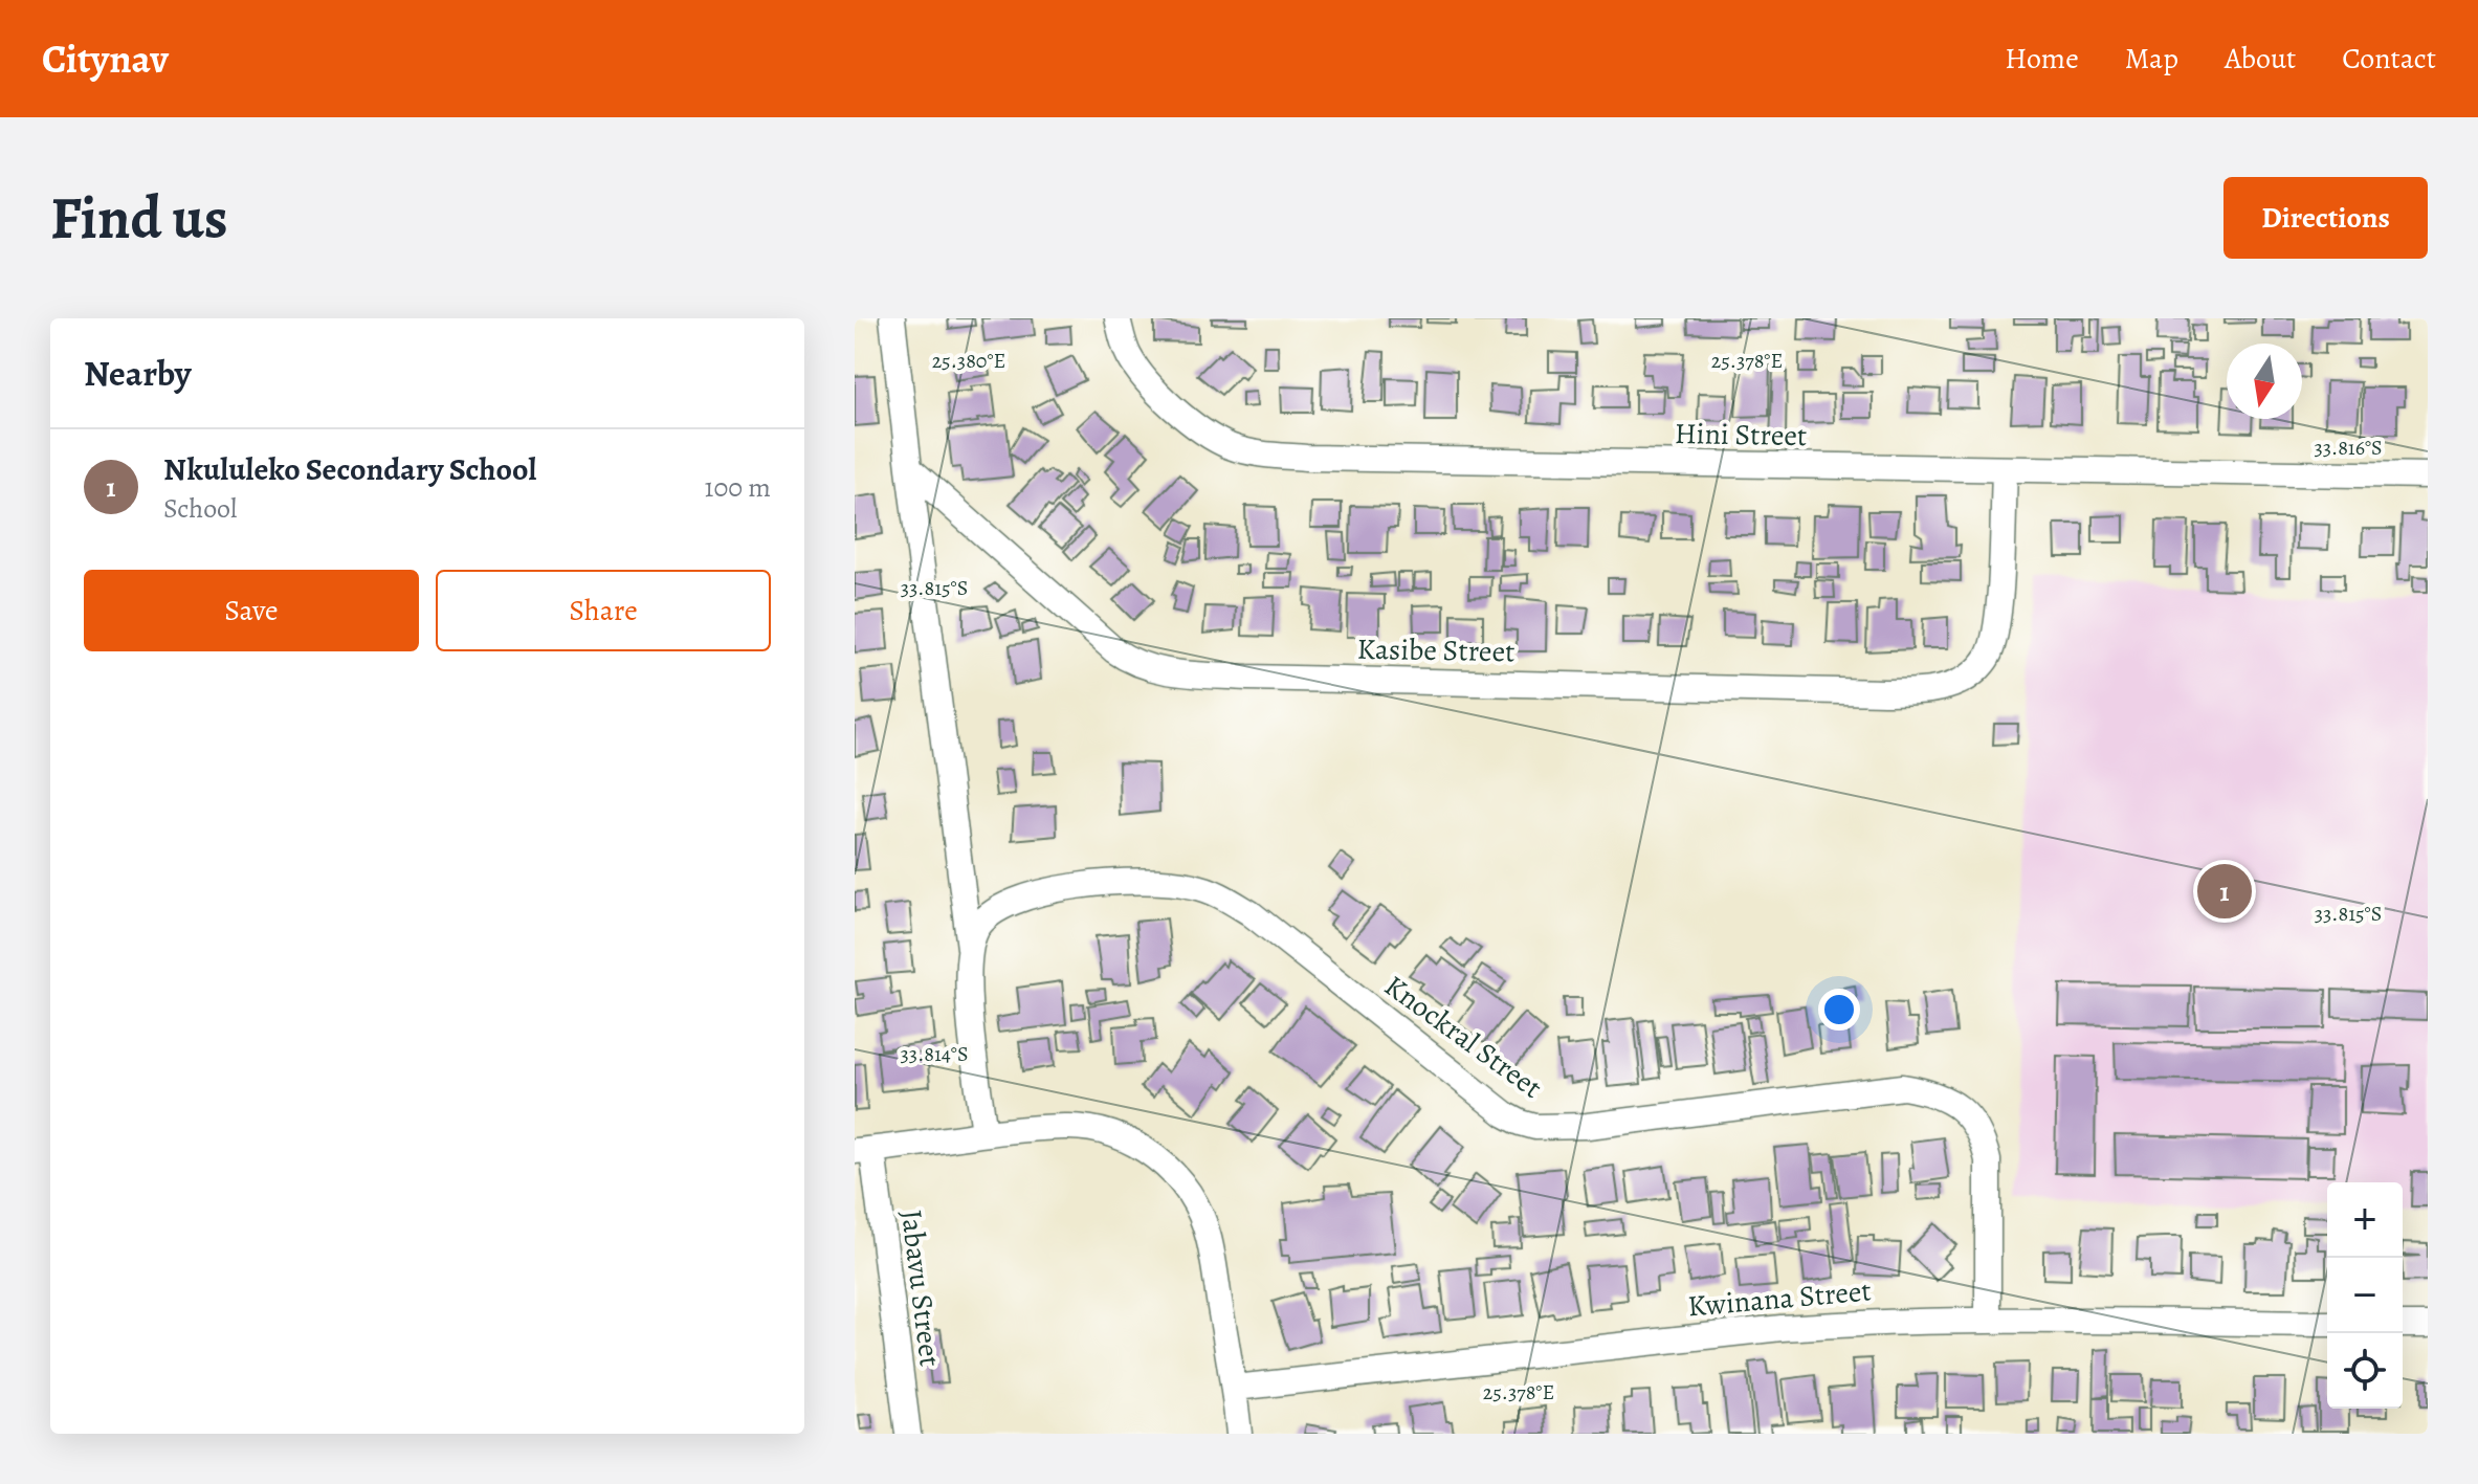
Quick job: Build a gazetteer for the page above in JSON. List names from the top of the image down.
{
  "streets": {
    "street": [
      "Hini Street",
      "Kasibe Street",
      "Knockral Street",
      "Jabavu Street",
      "Kwinana Street"
    ]
  },
  "crossings": [
    ["Hini Street", "Kasibe Street"],
    ["Kasibe Street", "Knockral Street"],
    ["Knockral Street", "Kwinana Street"]
  ],
  "north": "bottom",
  "page": {
    "header": "Citynav",
    "nav": [
      "Home",
      "Map",
      "About",
      "Contact"
    ],
    "buttons": [
      "Directions",
      ["Save", "Share"]
    ],
    "title": "Find us",
    "heading": "Nearby",
    "list": [
      {
        "mark": "1",
        "name": "Nkululeko Secondary School",
        "note": "School",
        "value": "100 m"
      }
    ],
    "pins": "1",
    "map_buttons": ["+", "−"]
  },
  "coordinates": [
    "25.380°E",
    "25.378°E",
    "33.816°S",
    "33.815°S",
    "33.814°S"
  ]
}
